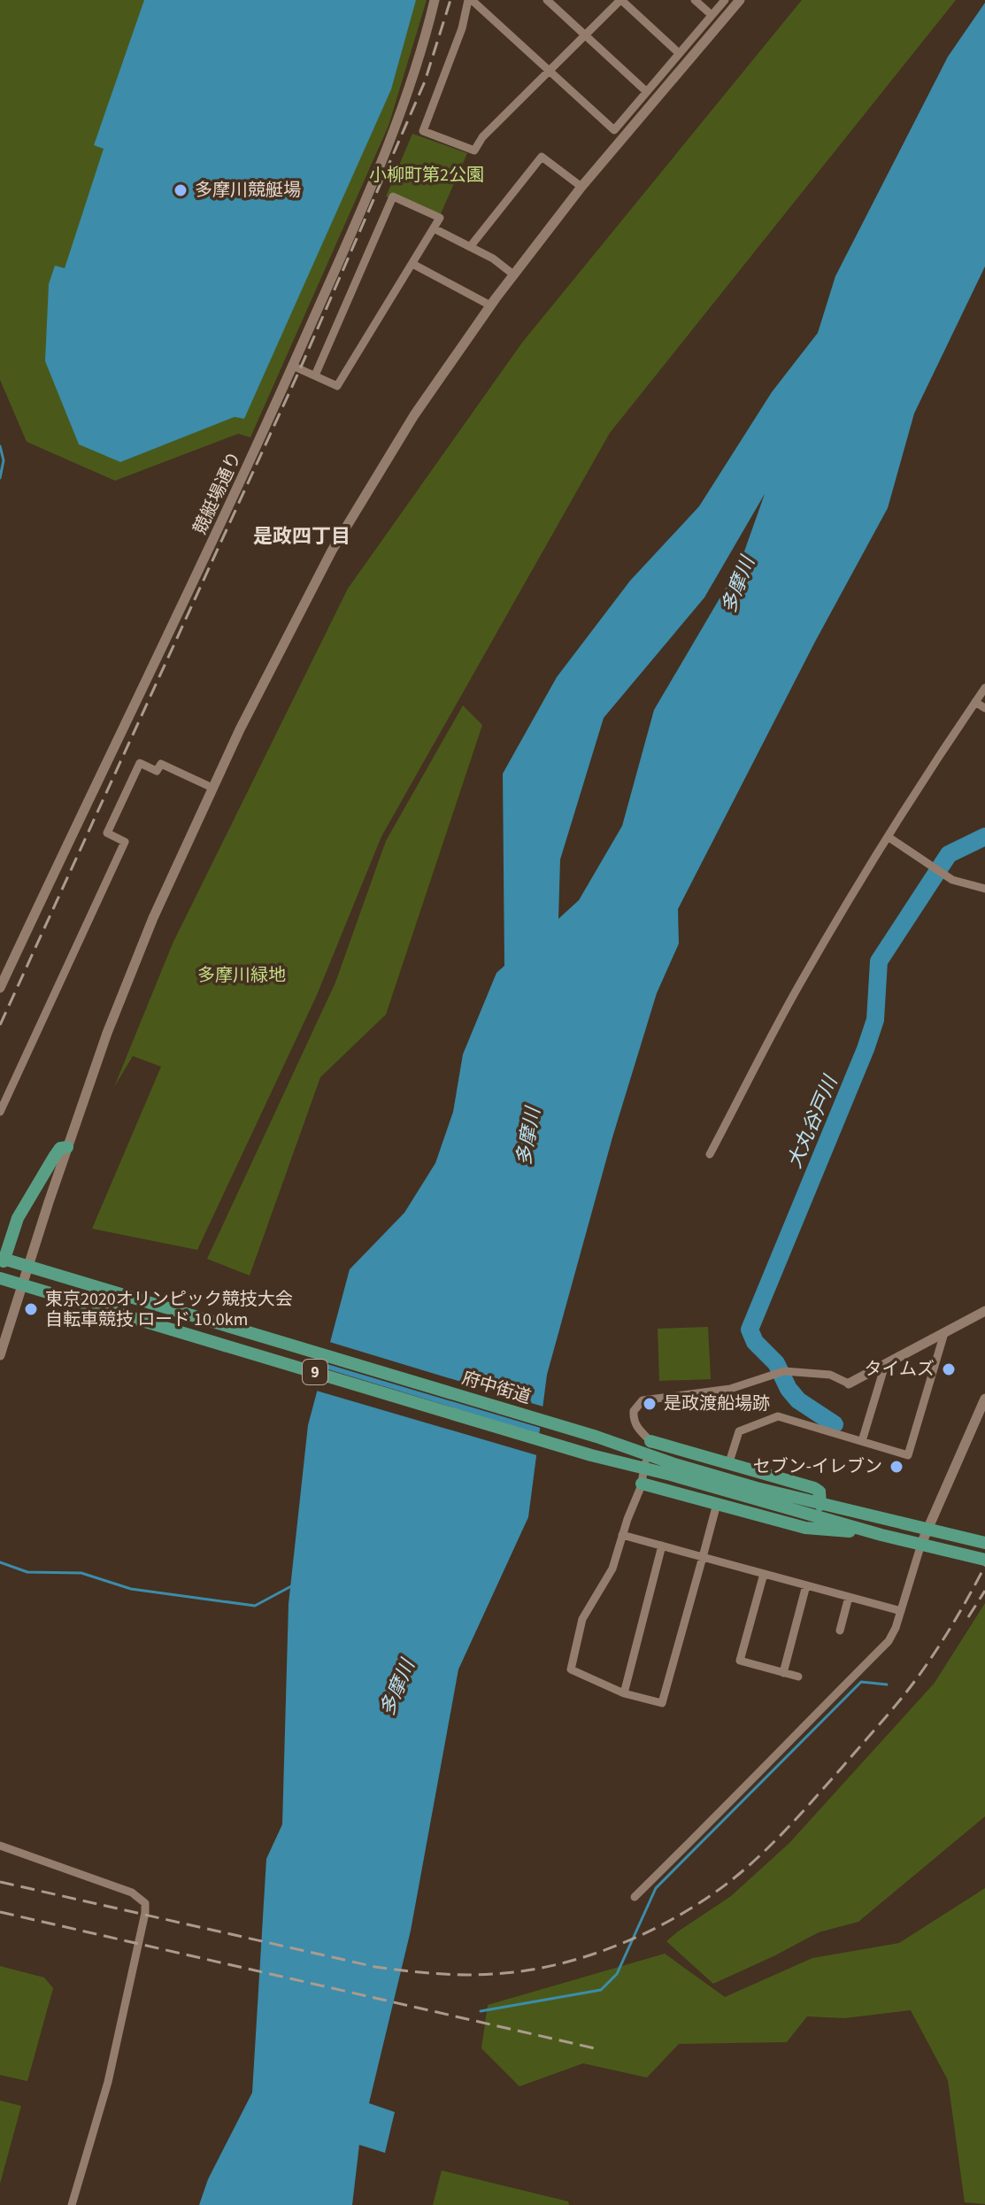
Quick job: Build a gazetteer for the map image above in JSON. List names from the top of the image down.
{
  "streets": {
    "main road": ["9", "府中街道"],
    "street": ["競艇場通り"]
  },
  "districts": ["是政四丁目"],
  "water": ["多摩川", "大丸谷戸川"],
  "parks": ["小柳町第2公園", "多摩川緑地"],
  "places": [
    "多摩川競艇場",
    "東京2020オリンピック競技大会 自転車競技 ロード 10.0km",
    "タイムズ",
    "是政渡船場跡",
    "セブン-イレブン"
  ]
}
